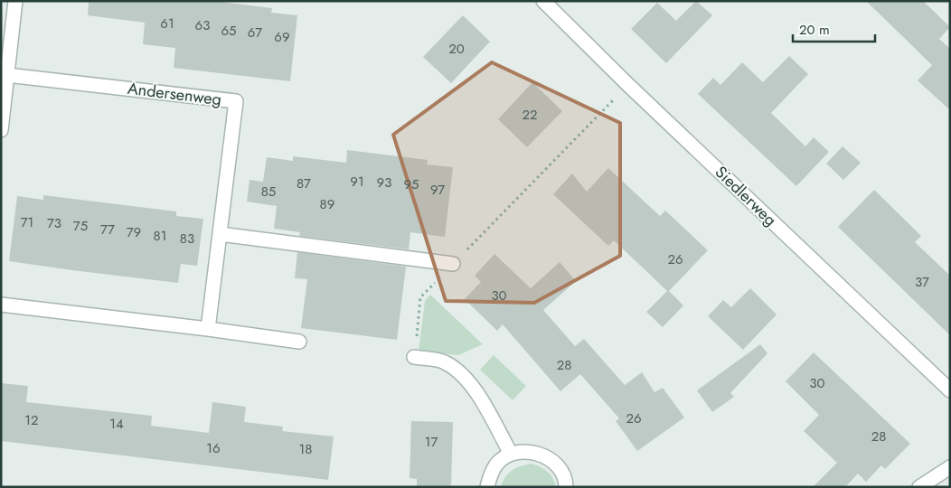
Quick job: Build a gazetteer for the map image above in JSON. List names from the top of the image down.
{
  "streets": {
    "street": ["Andersenweg", "Siedlerweg"]
  },
  "house_numbers": [
    "61",
    "63",
    "65",
    "67",
    "69",
    "20",
    "22",
    "91",
    "93",
    "87",
    "95",
    "97",
    "85",
    "89",
    "71",
    "73",
    "75",
    "77",
    "79",
    "81",
    "83",
    "26",
    "37",
    "30",
    "28",
    "30",
    "26",
    "12",
    "14",
    "28",
    "17",
    "16",
    "18"
  ],
  "scale_bar": "20 m"
}
